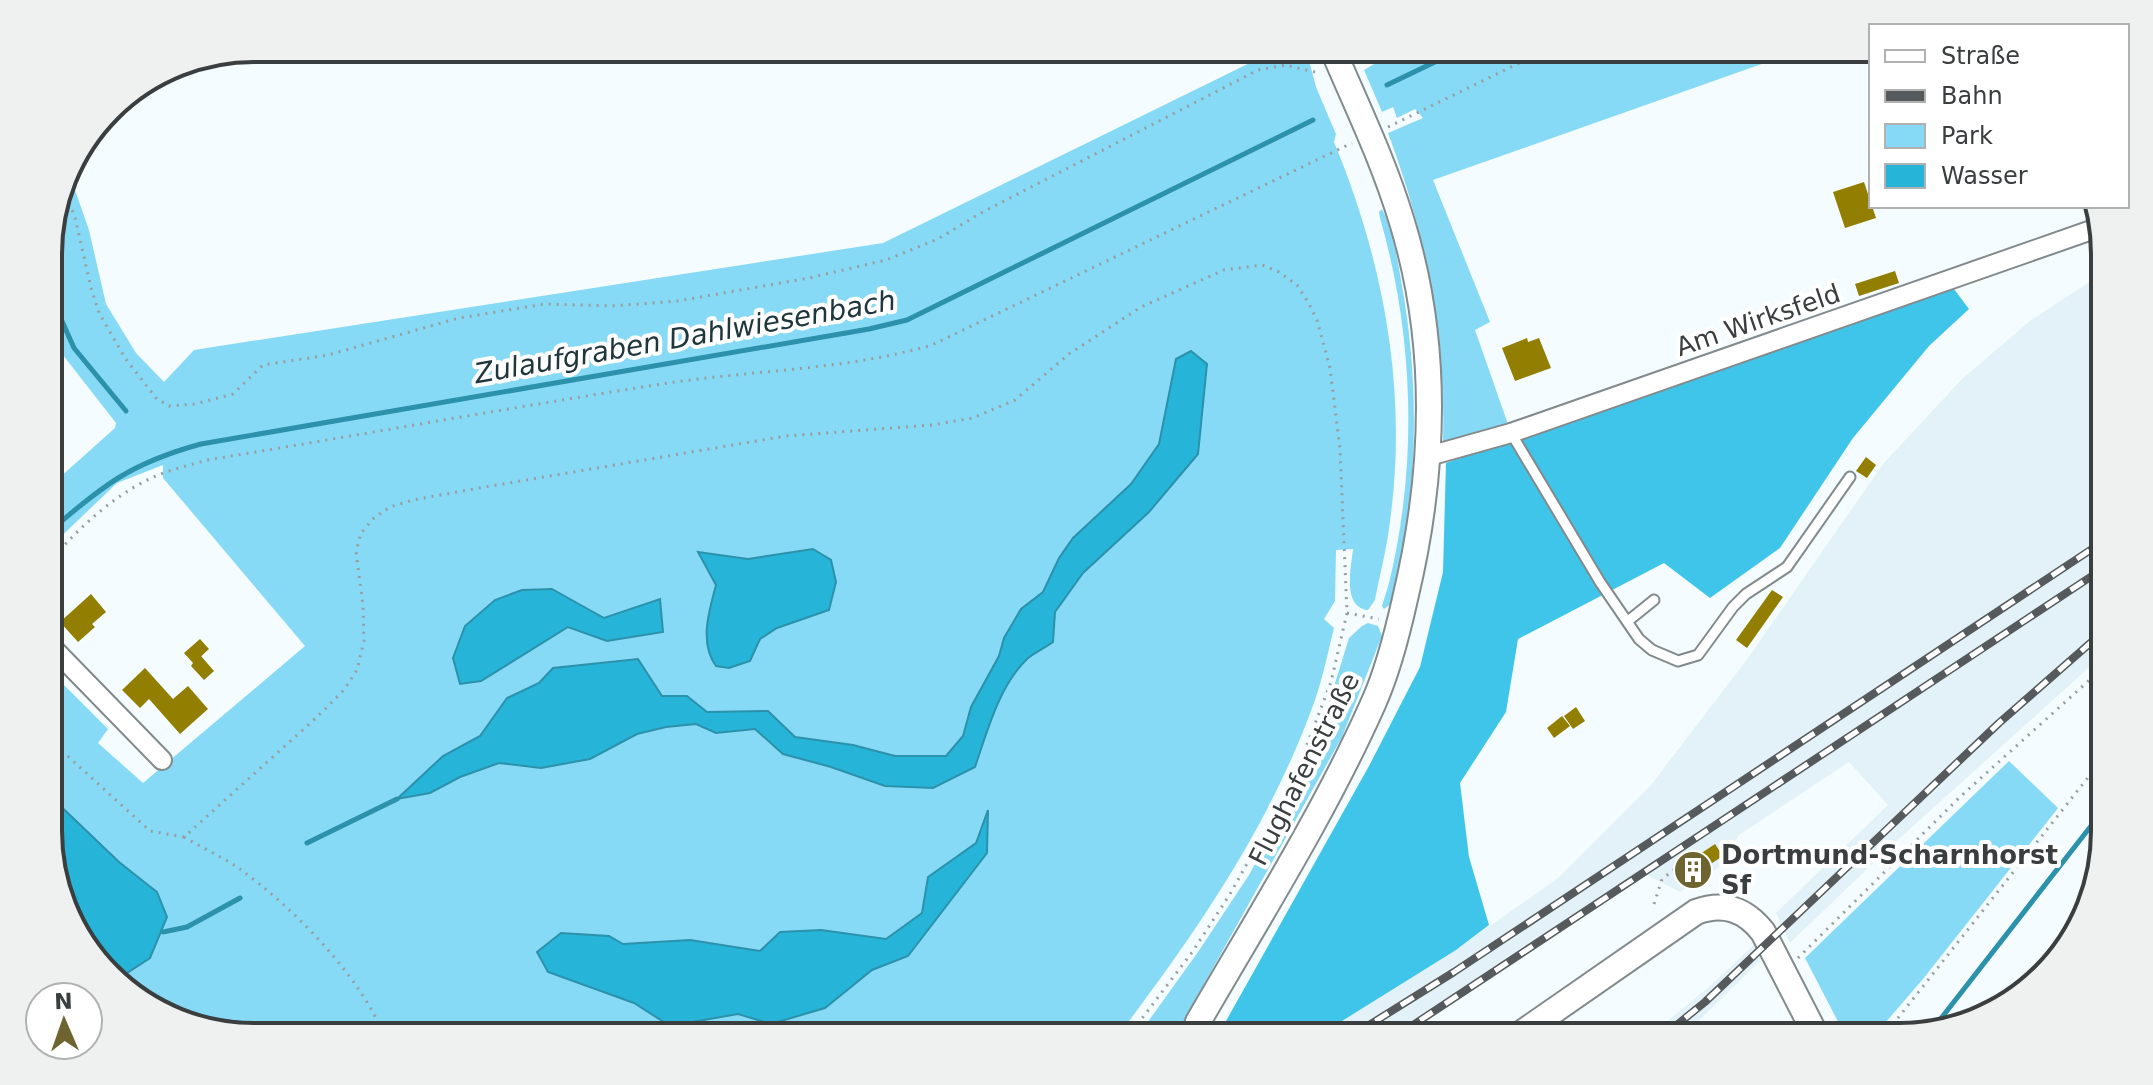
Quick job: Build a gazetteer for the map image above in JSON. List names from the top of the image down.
{
  "streets": {
    "main road": ["Flughafenstraße"],
    "street": ["Am Wirksfeld"]
  },
  "crossings": [
    ["Am Wirksfeld", "Flughafenstraße"]
  ],
  "water": ["Zulaufgraben Dahlwiesenbach"],
  "places": {
    "building": ["Dortmund-Scharnhorst Sf"]
  },
  "legend": [
    "Straße",
    "Bahn",
    "Park",
    "Wasser"
  ],
  "north": "top"
}
